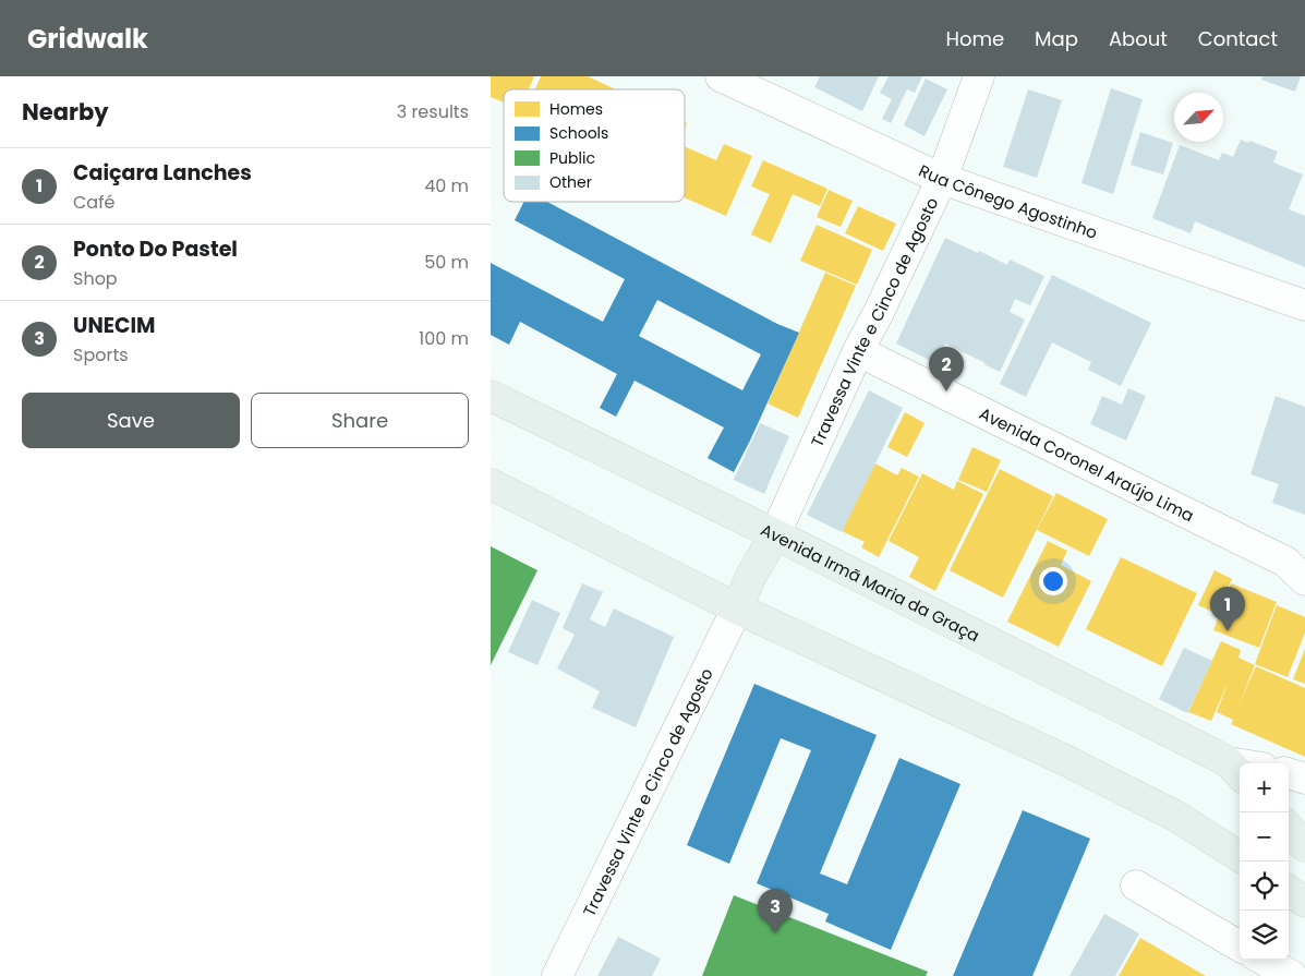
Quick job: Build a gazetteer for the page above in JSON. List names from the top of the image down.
{
  "streets": {
    "main road": ["Avenida Irmã Maria da Graça"],
    "street": ["Rua Cônego Agostinho", "Travessa Vinte e Cinco de Agosto", "Avenida Coronel Araújo Lima"]
  },
  "crossings": [
    ["Rua Cônego Agostinho", "Travessa Vinte e Cinco de Agosto"],
    ["Travessa Vinte e Cinco de Agosto", "Avenida Coronel Araújo Lima"],
    ["Travessa Vinte e Cinco de Agosto", "Avenida Irmã Maria da Graça"]
  ],
  "legend": [
    "Homes",
    "Schools",
    "Public",
    "Other"
  ],
  "north": "top right",
  "page": {
    "header": "Gridwalk",
    "nav": [
      "Home",
      "Map",
      "About",
      "Contact"
    ],
    "heading": ["Nearby", "3 results"],
    "list": [
      {
        "mark": "1",
        "name": "Caiçara Lanches",
        "note": "Café",
        "value": "40 m"
      },
      {
        "mark": "2",
        "name": "Ponto Do Pastel",
        "note": "Shop",
        "value": "50 m"
      },
      {
        "mark": "3",
        "name": "UNECIM",
        "note": "Sports",
        "value": "100 m"
      }
    ],
    "pins": ["2", "1", "3"],
    "buttons": ["Save", "Share"],
    "map_buttons": ["+", "−"]
  }
}
